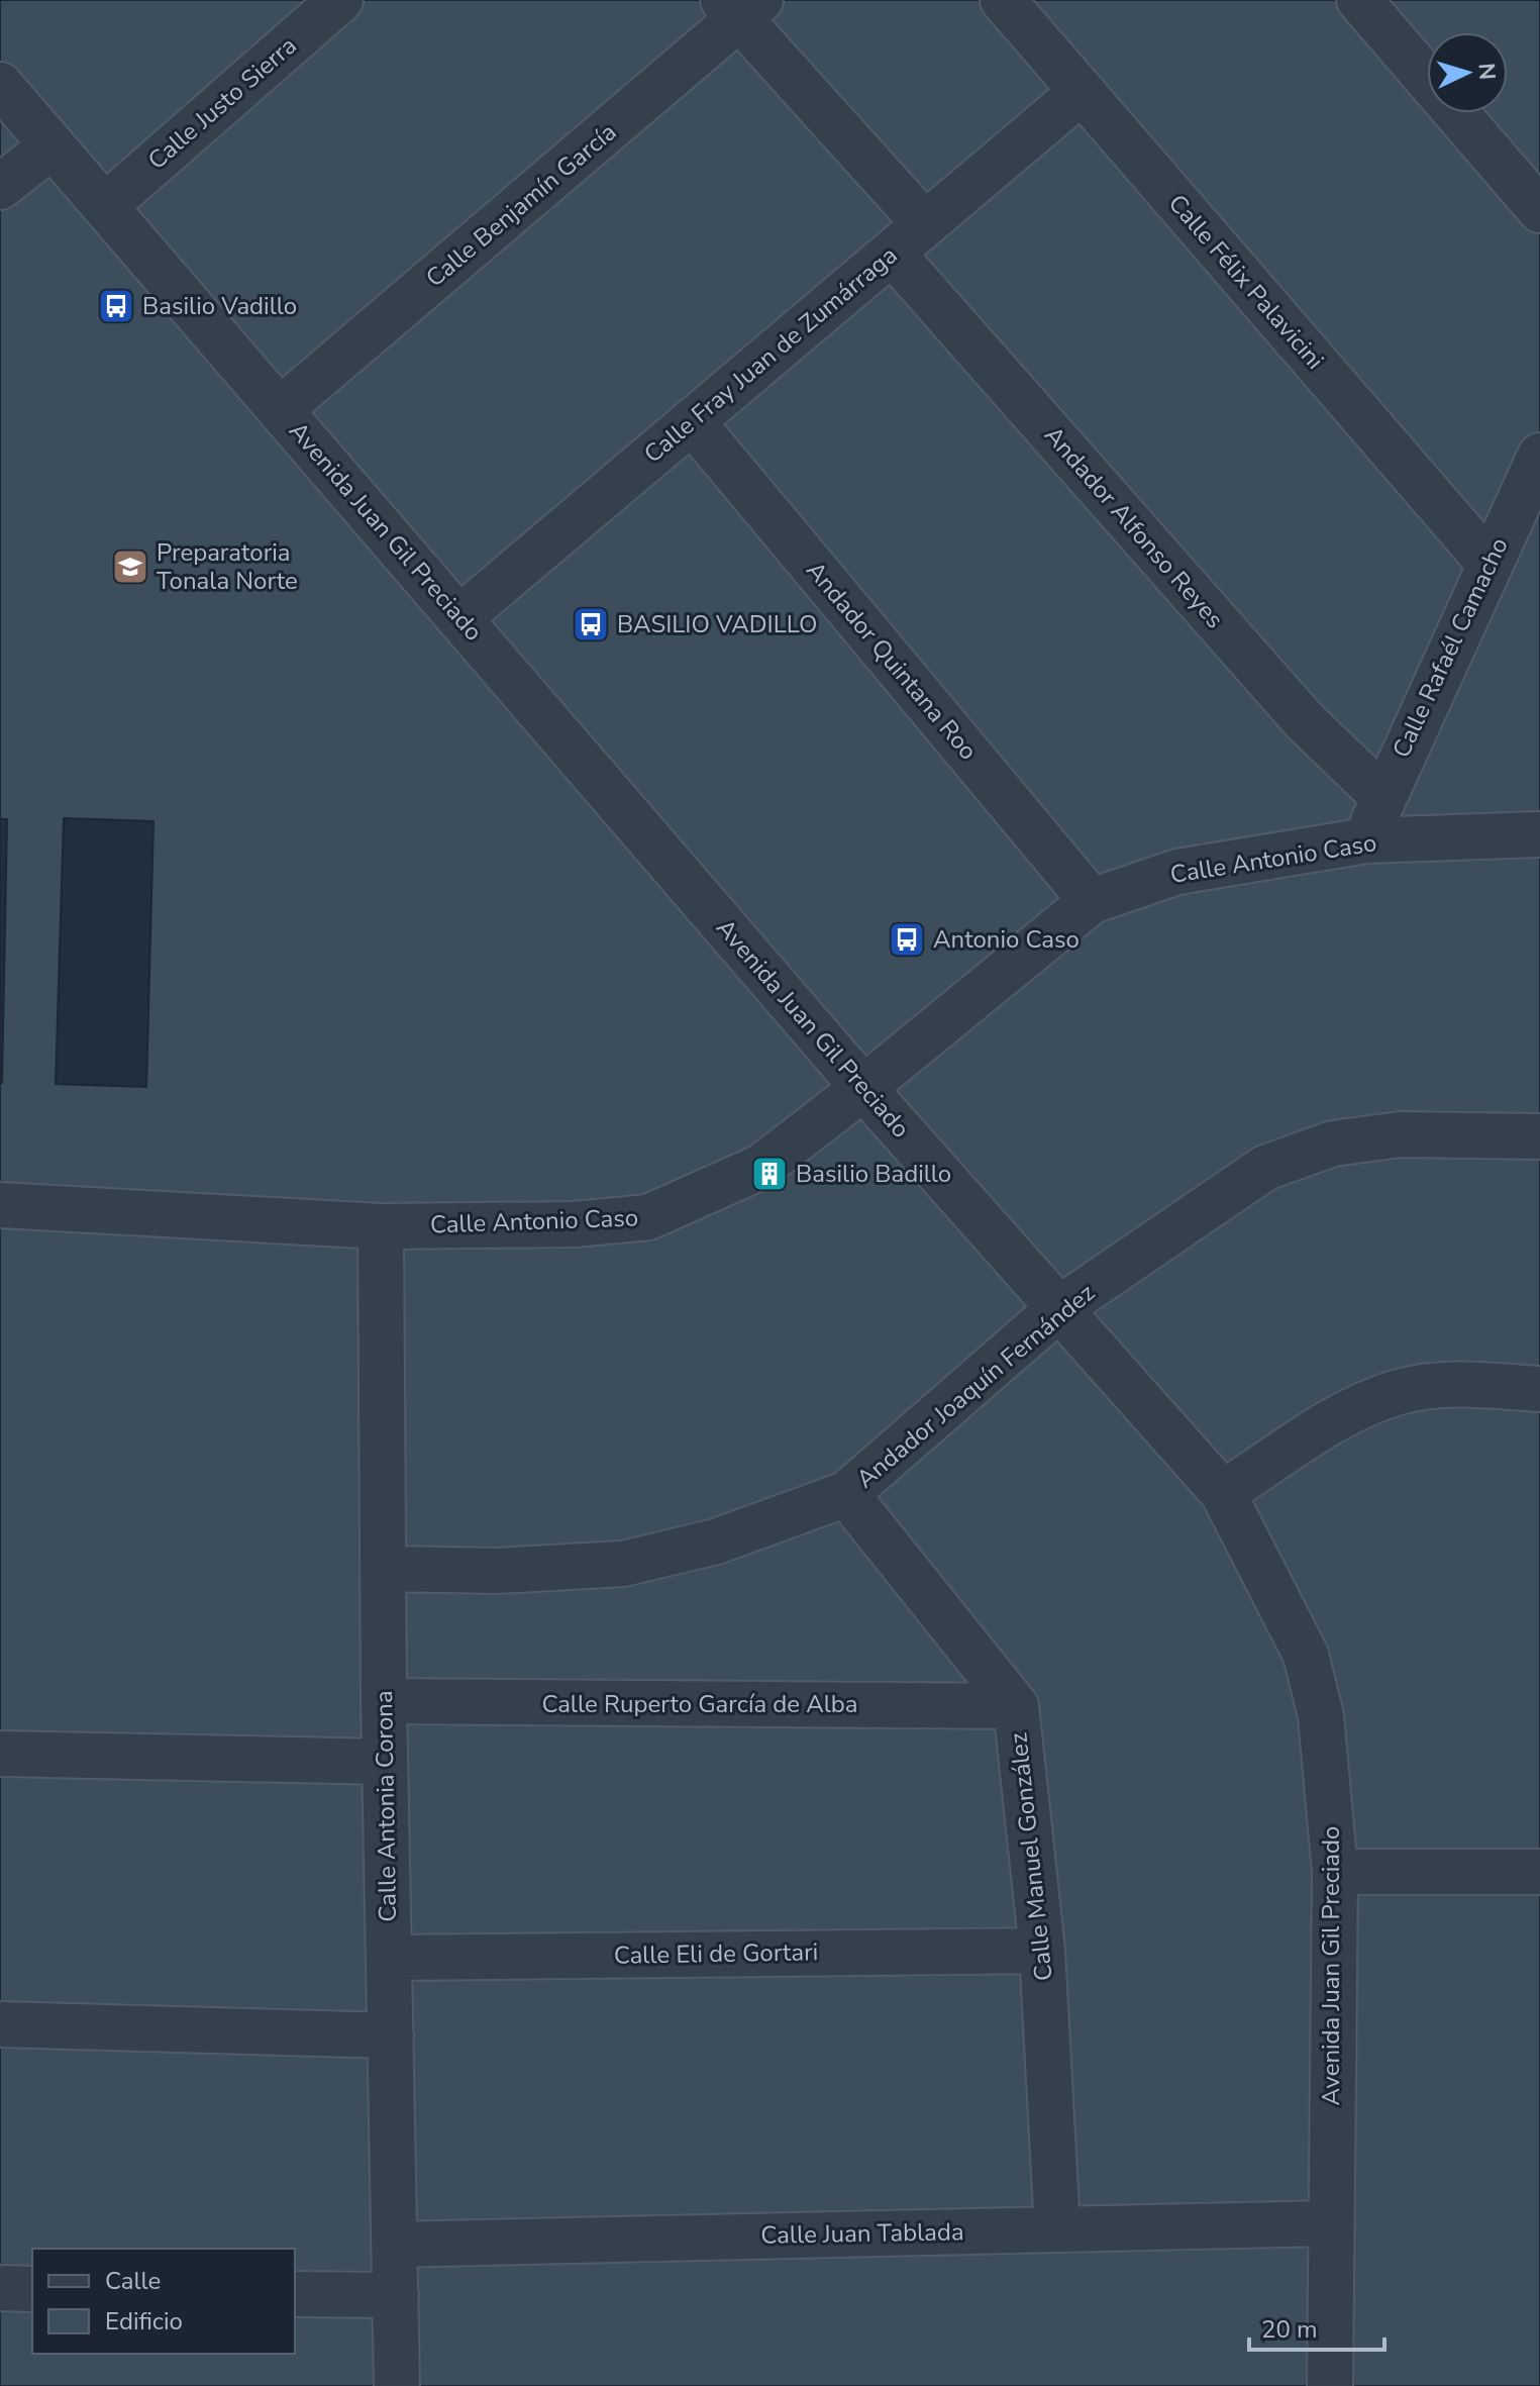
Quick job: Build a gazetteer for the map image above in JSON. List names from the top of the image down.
{
  "streets": {
    "street": [
      "Calle Justo Sierra",
      "Calle Benjamín García",
      "Calle Félix Palavicini",
      "Calle Fray Juan de Zumárraga",
      "Andador Alfonso Reyes",
      "Avenida Juan Gil Preciado",
      "Calle Rafaél Camacho",
      "Andador Quintana Roo",
      "Calle Antonio Caso",
      "Andador Joaquín Fernández",
      "Calle Ruperto García de Alba",
      "Calle Antonia Corona",
      "Calle Manuel González",
      "Calle Eli de Gortari",
      "Calle Juan Tablada"
    ]
  },
  "crossings": [
    ["Calle Justo Sierra", "Avenida Juan Gil Preciado"],
    ["Calle Benjamín García", "Avenida Juan Gil Preciado"],
    ["Calle Félix Palavicini", "Calle Fray Juan de Zumárraga"],
    ["Calle Félix Palavicini", "Calle Rafaél Camacho"],
    ["Calle Fray Juan de Zumárraga", "Andador Alfonso Reyes"],
    ["Calle Fray Juan de Zumárraga", "Avenida Juan Gil Preciado"],
    ["Calle Fray Juan de Zumárraga", "Andador Quintana Roo"],
    ["Andador Alfonso Reyes", "Calle Rafaél Camacho"],
    ["Avenida Juan Gil Preciado", "Calle Antonio Caso"],
    ["Avenida Juan Gil Preciado", "Andador Joaquín Fernández"],
    ["Avenida Juan Gil Preciado", "Calle Juan Tablada"],
    ["Calle Rafaél Camacho", "Calle Antonio Caso"],
    ["Andador Quintana Roo", "Calle Antonio Caso"],
    ["Calle Antonio Caso", "Calle Antonia Corona"],
    ["Andador Joaquín Fernández", "Calle Antonia Corona"],
    ["Andador Joaquín Fernández", "Calle Manuel González"],
    ["Calle Ruperto García de Alba", "Calle Antonia Corona"],
    ["Calle Ruperto García de Alba", "Calle Manuel González"],
    ["Calle Antonia Corona", "Calle Eli de Gortari"],
    ["Calle Antonia Corona", "Calle Juan Tablada"],
    ["Calle Manuel González", "Calle Eli de Gortari"],
    ["Calle Manuel González", "Calle Juan Tablada"]
  ],
  "places": {
    "bus stop": ["Basilio Vadillo", "BASILIO VADILLO", "Antonio Caso"],
    "school or university": ["Preparatoria Tonala Norte"],
    "building": ["Basilio Badillo"]
  },
  "legend": ["Calle", "Edificio"],
  "scale_bar": "20 m",
  "north": "right"
}
